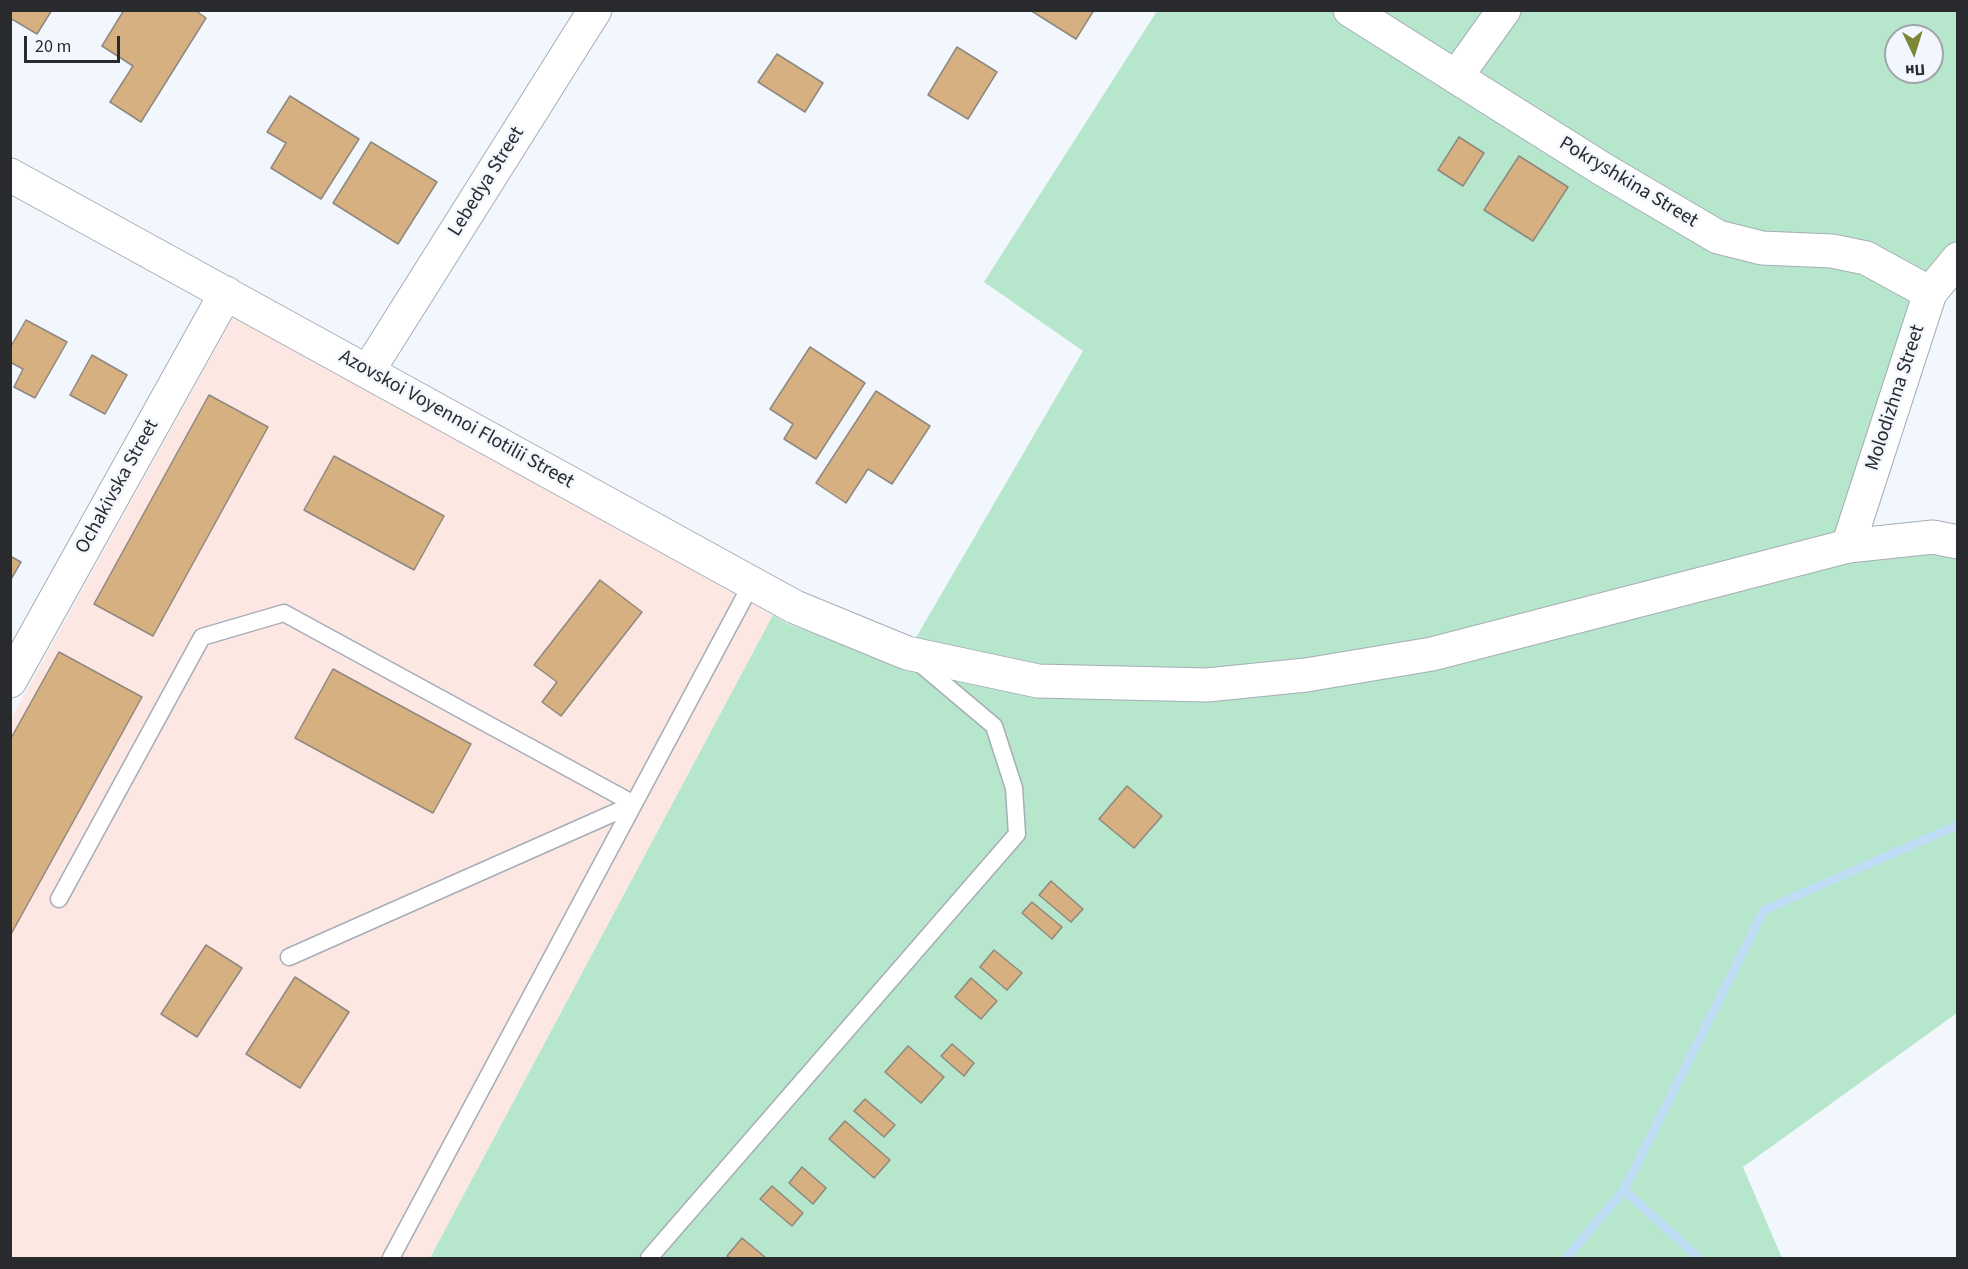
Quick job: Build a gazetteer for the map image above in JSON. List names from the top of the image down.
{
  "streets": {
    "street": [
      "Lebedya Street",
      "Pokryshkina Street",
      "Molodizhna Street",
      "Azovskoi Voyennoi Flotilii Street",
      "Ochakivska Street"
    ]
  },
  "crossings": [
    ["Lebedya Street", "Azovskoi Voyennoi Flotilii Street"],
    ["Pokryshkina Street", "Molodizhna Street"],
    ["Molodizhna Street", "Azovskoi Voyennoi Flotilii Street"],
    ["Azovskoi Voyennoi Flotilii Street", "Ochakivska Street"]
  ],
  "scale_bar": "20 m",
  "north": "bottom"
}
